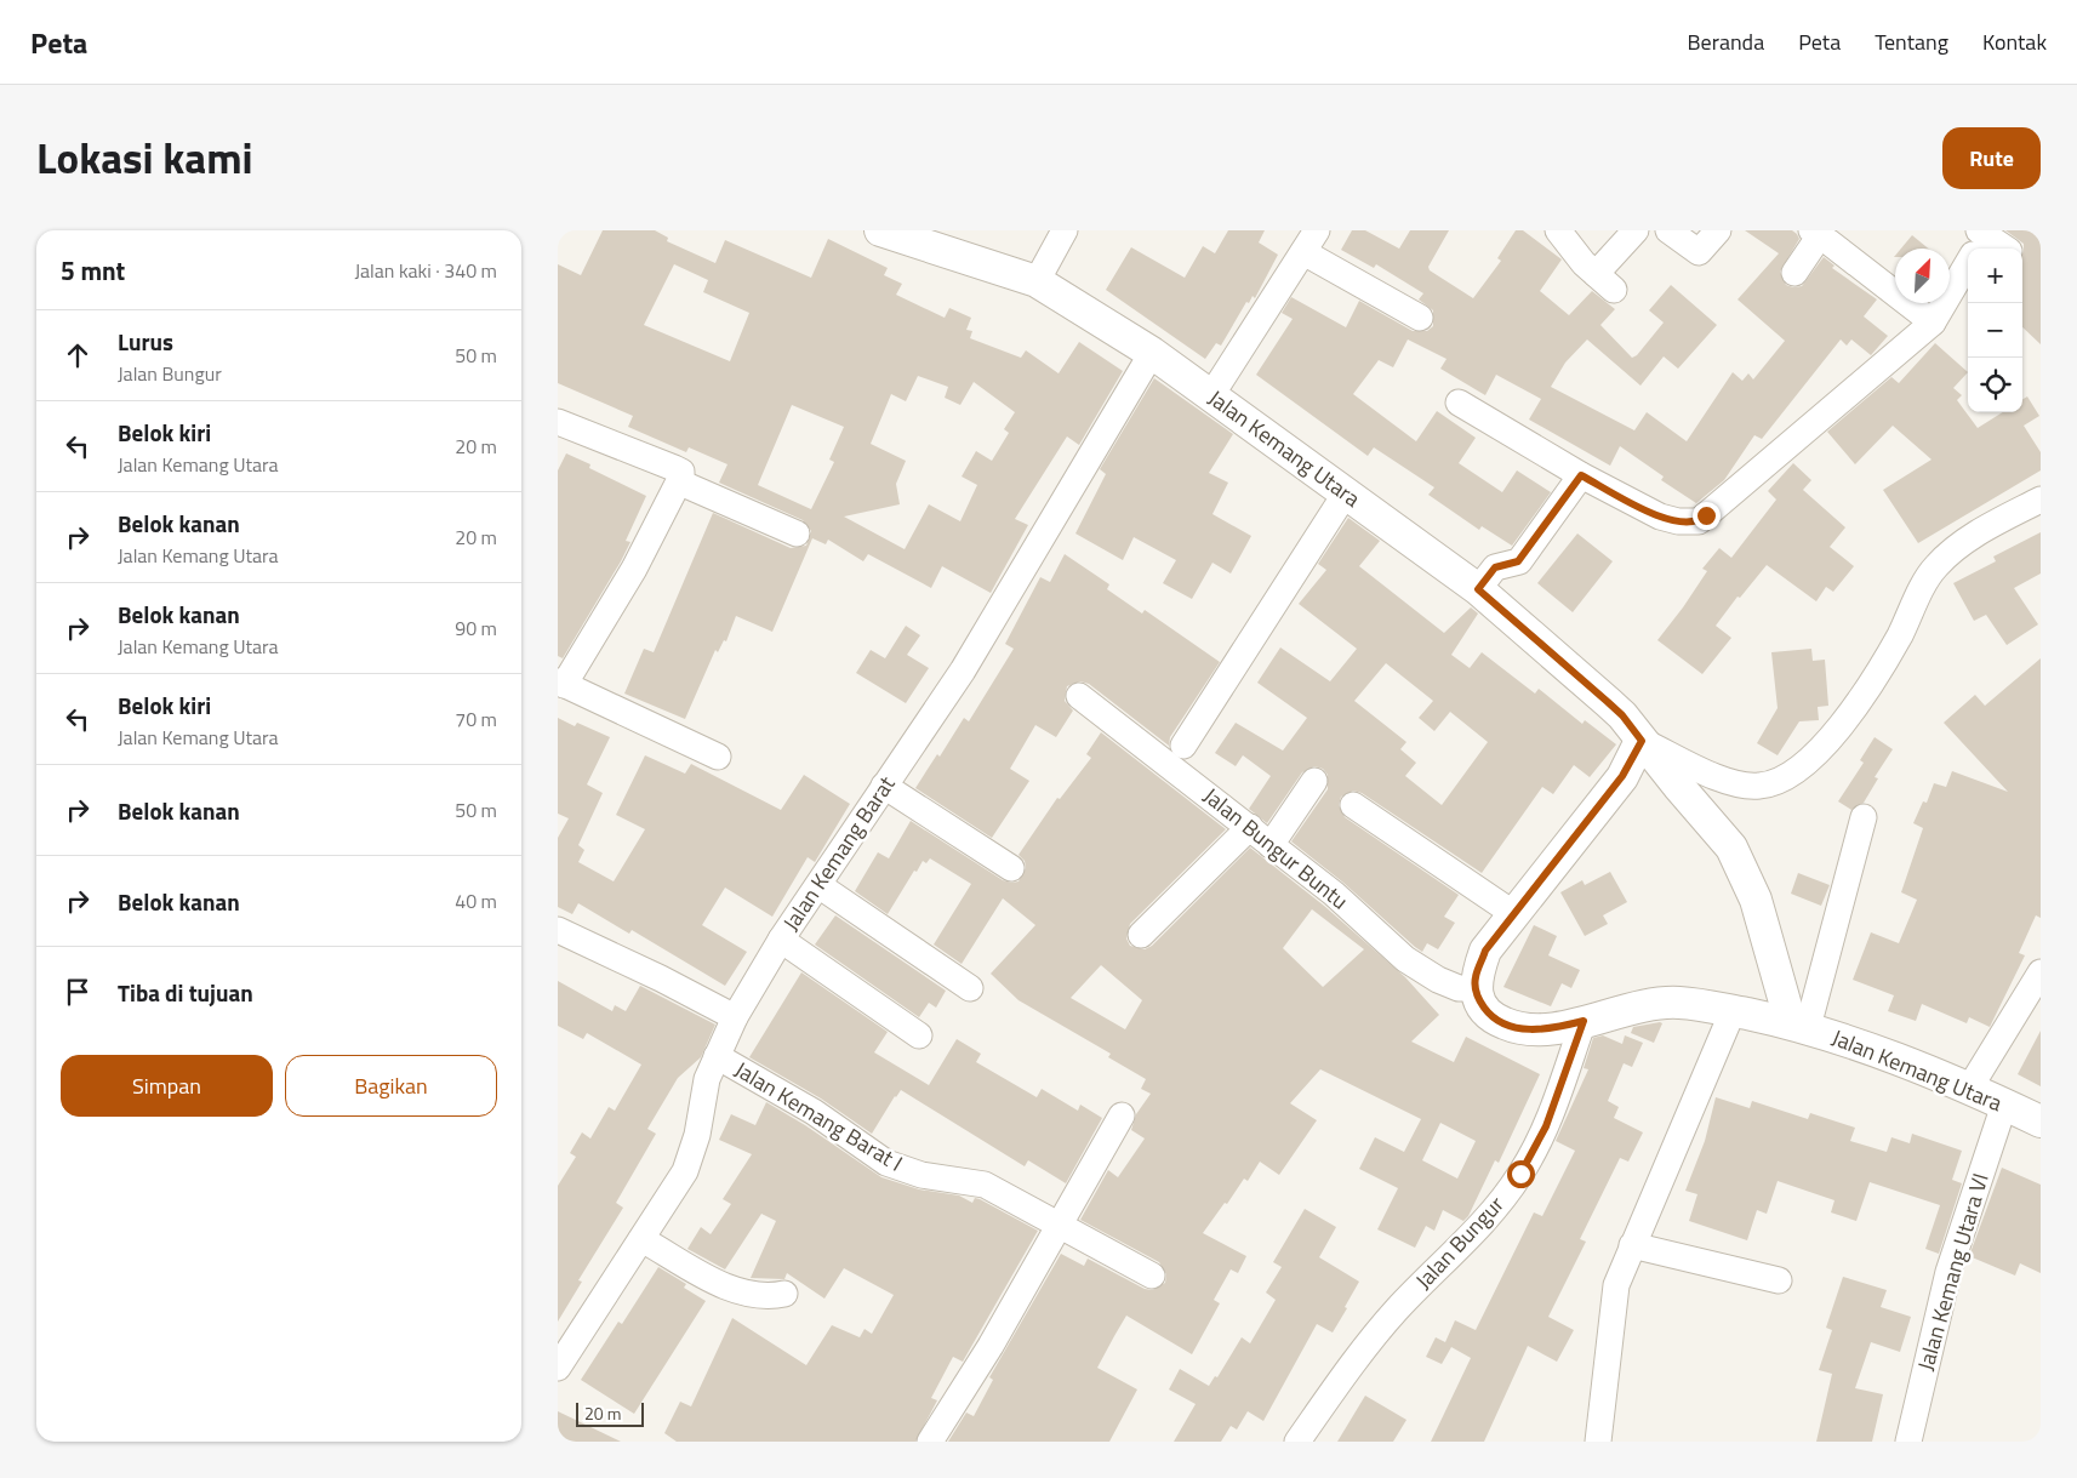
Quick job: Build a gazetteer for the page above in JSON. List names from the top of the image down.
{
  "streets": {
    "street": [
      "Jalan Kemang Utara",
      "Jalan Bungur Buntu",
      "Jalan Kemang Barat",
      "Jalan Kemang Barat I",
      "Jalan Bungur",
      "Jalan Kemang Utara VI"
    ]
  },
  "crossings": [
    ["Jalan Kemang Utara", "Jalan Bungur Buntu"],
    ["Jalan Kemang Utara", "Jalan Kemang Barat"],
    ["Jalan Kemang Utara", "Jalan Bungur"],
    ["Jalan Kemang Utara", "Jalan Kemang Utara VI"],
    ["Jalan Kemang Barat", "Jalan Kemang Barat I"]
  ],
  "scale_bar": "20 m",
  "north": "top right",
  "page": {
    "header": "Peta",
    "nav": [
      "Beranda",
      "Peta",
      "Tentang",
      "Kontak"
    ],
    "title": "Lokasi kami",
    "buttons": [
      "Rute",
      ["Simpan", "Bagikan"]
    ],
    "heading": ["5 mnt", "Jalan kaki · 340 m"],
    "map_buttons": ["+", "−"],
    "list": [
      ["Lurus", "Jalan Bungur", "50 m"],
      ["Belok kiri", "Jalan Kemang Utara", "20 m"],
      ["Belok kanan", "Jalan Kemang Utara", "20 m"],
      ["Belok kanan", "Jalan Kemang Utara", "90 m"],
      ["Belok kiri", "Jalan Kemang Utara", "70 m"],
      ["Belok kanan", "50 m"],
      ["Belok kanan", "40 m"],
      "Tiba di tujuan"
    ],
    "scale": "20 m"
  }
}
